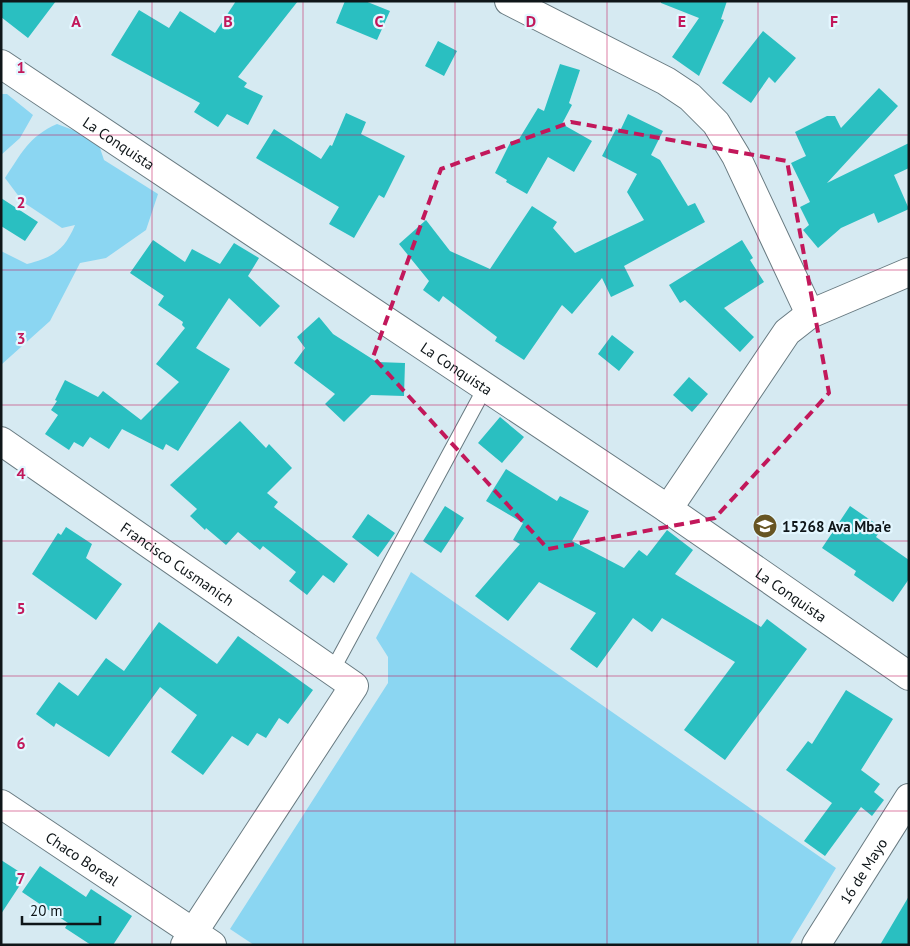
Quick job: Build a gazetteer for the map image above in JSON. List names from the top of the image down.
{
  "streets": {
    "street": [
      "La Conquista",
      "Francisco Cusmanich",
      "Chaco Boreal",
      "16 de Mayo"
    ]
  },
  "places": {
    "school or university": ["15268 Ava Mba'e"]
  },
  "scale_bar": "20 m",
  "grid": {
    "columns": [
      "A",
      "B",
      "C",
      "D",
      "E",
      "F"
    ],
    "rows": [
      "1",
      "2",
      "3",
      "4",
      "5",
      "6",
      "7"
    ]
  }
}
